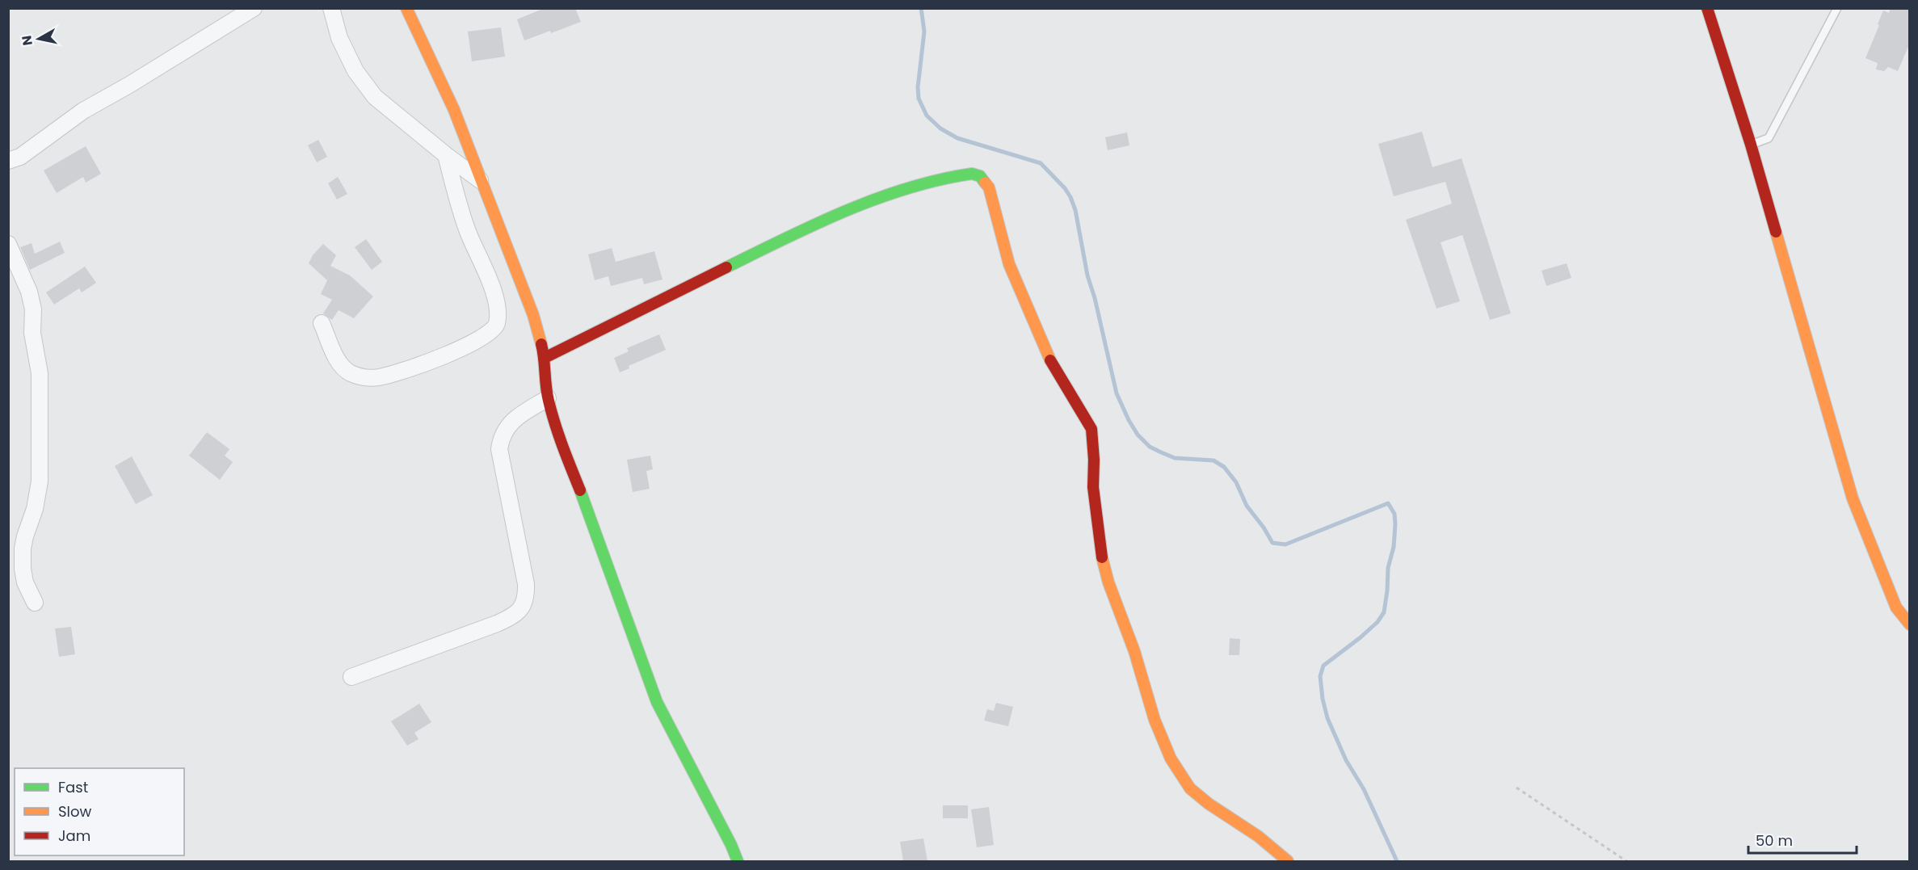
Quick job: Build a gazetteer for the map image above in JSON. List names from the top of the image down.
{
  "legend": ["Fast", "Slow", "Jam"],
  "scale_bar": "50 m",
  "north": "left"
}
